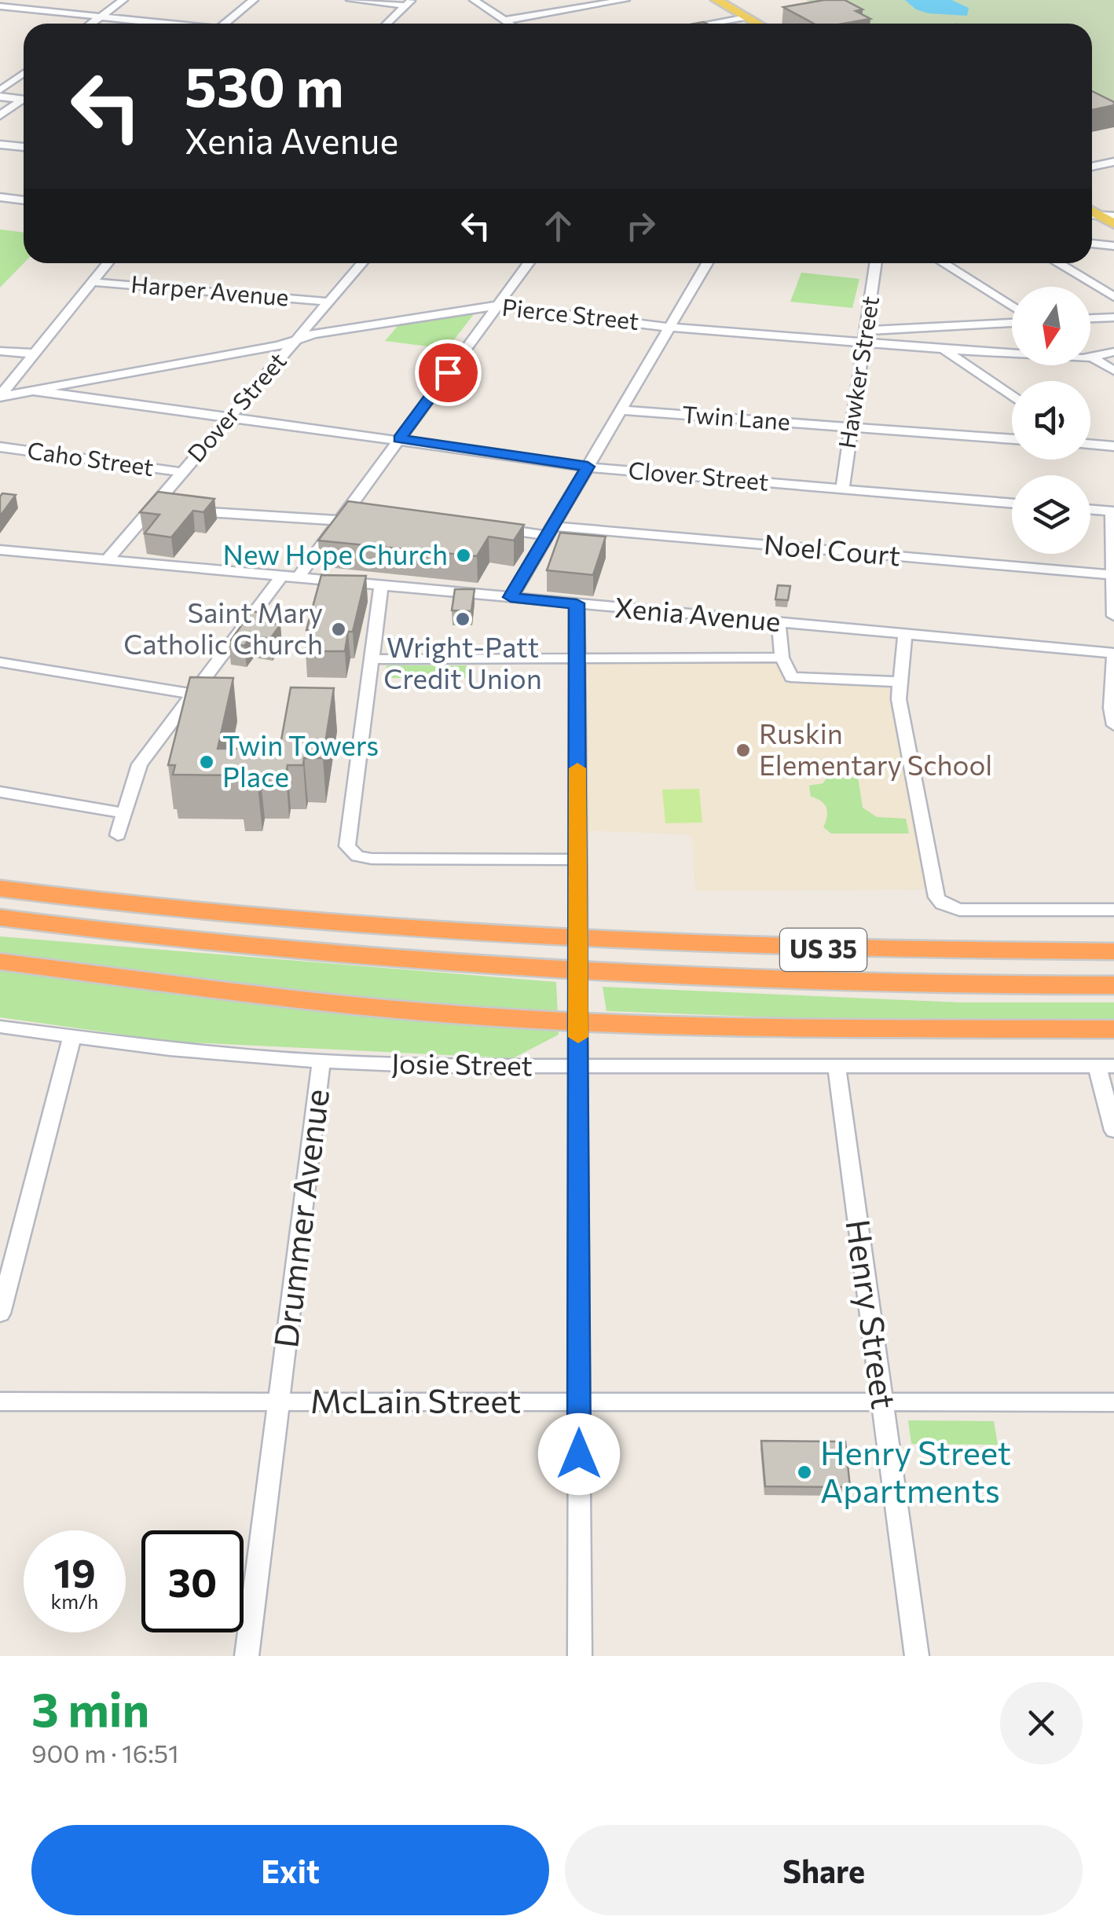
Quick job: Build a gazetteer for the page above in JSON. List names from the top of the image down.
{
  "streets": {
    "highway": ["US 35"],
    "street": [
      "Harper Avenue",
      "Pierce Street",
      "Hawker Street",
      "Dover Street",
      "Twin Lane",
      "Caho Street",
      "Clover Street",
      "Noel Court",
      "Xenia Avenue",
      "Josie Street",
      "Drummer Avenue",
      "Henry Street",
      "McLain Street"
    ]
  },
  "crossings": [
    ["Harper Avenue", "Dover Street"],
    ["Pierce Street", "Hawker Street"],
    ["Pierce Street", "Dover Street"],
    ["Pierce Street", "Clover Street"],
    ["Hawker Street", "Twin Lane"],
    ["Hawker Street", "Clover Street"],
    ["Dover Street", "Caho Street"],
    ["Dover Street", "Clover Street"],
    ["Dover Street", "Xenia Avenue"],
    ["Josie Street", "Drummer Avenue"],
    ["Josie Street", "Henry Street"],
    ["Drummer Avenue", "McLain Street"],
    ["Henry Street", "McLain Street"]
  ],
  "places": [
    "New Hope Church",
    "Wright-Patt Credit Union",
    "Saint Mary Catholic Church",
    "Ruskin Elementary School",
    "Twin Towers Place",
    "Henry Street Apartments"
  ],
  "north": "bottom",
  "page": {
    "turn": ["530 m", "Xenia Avenue"],
    "speed": "19 km/h",
    "limit": "30",
    "heading": ["3 min", "900 m · 16:51"],
    "buttons": ["Exit", "Share"]
  }
}
